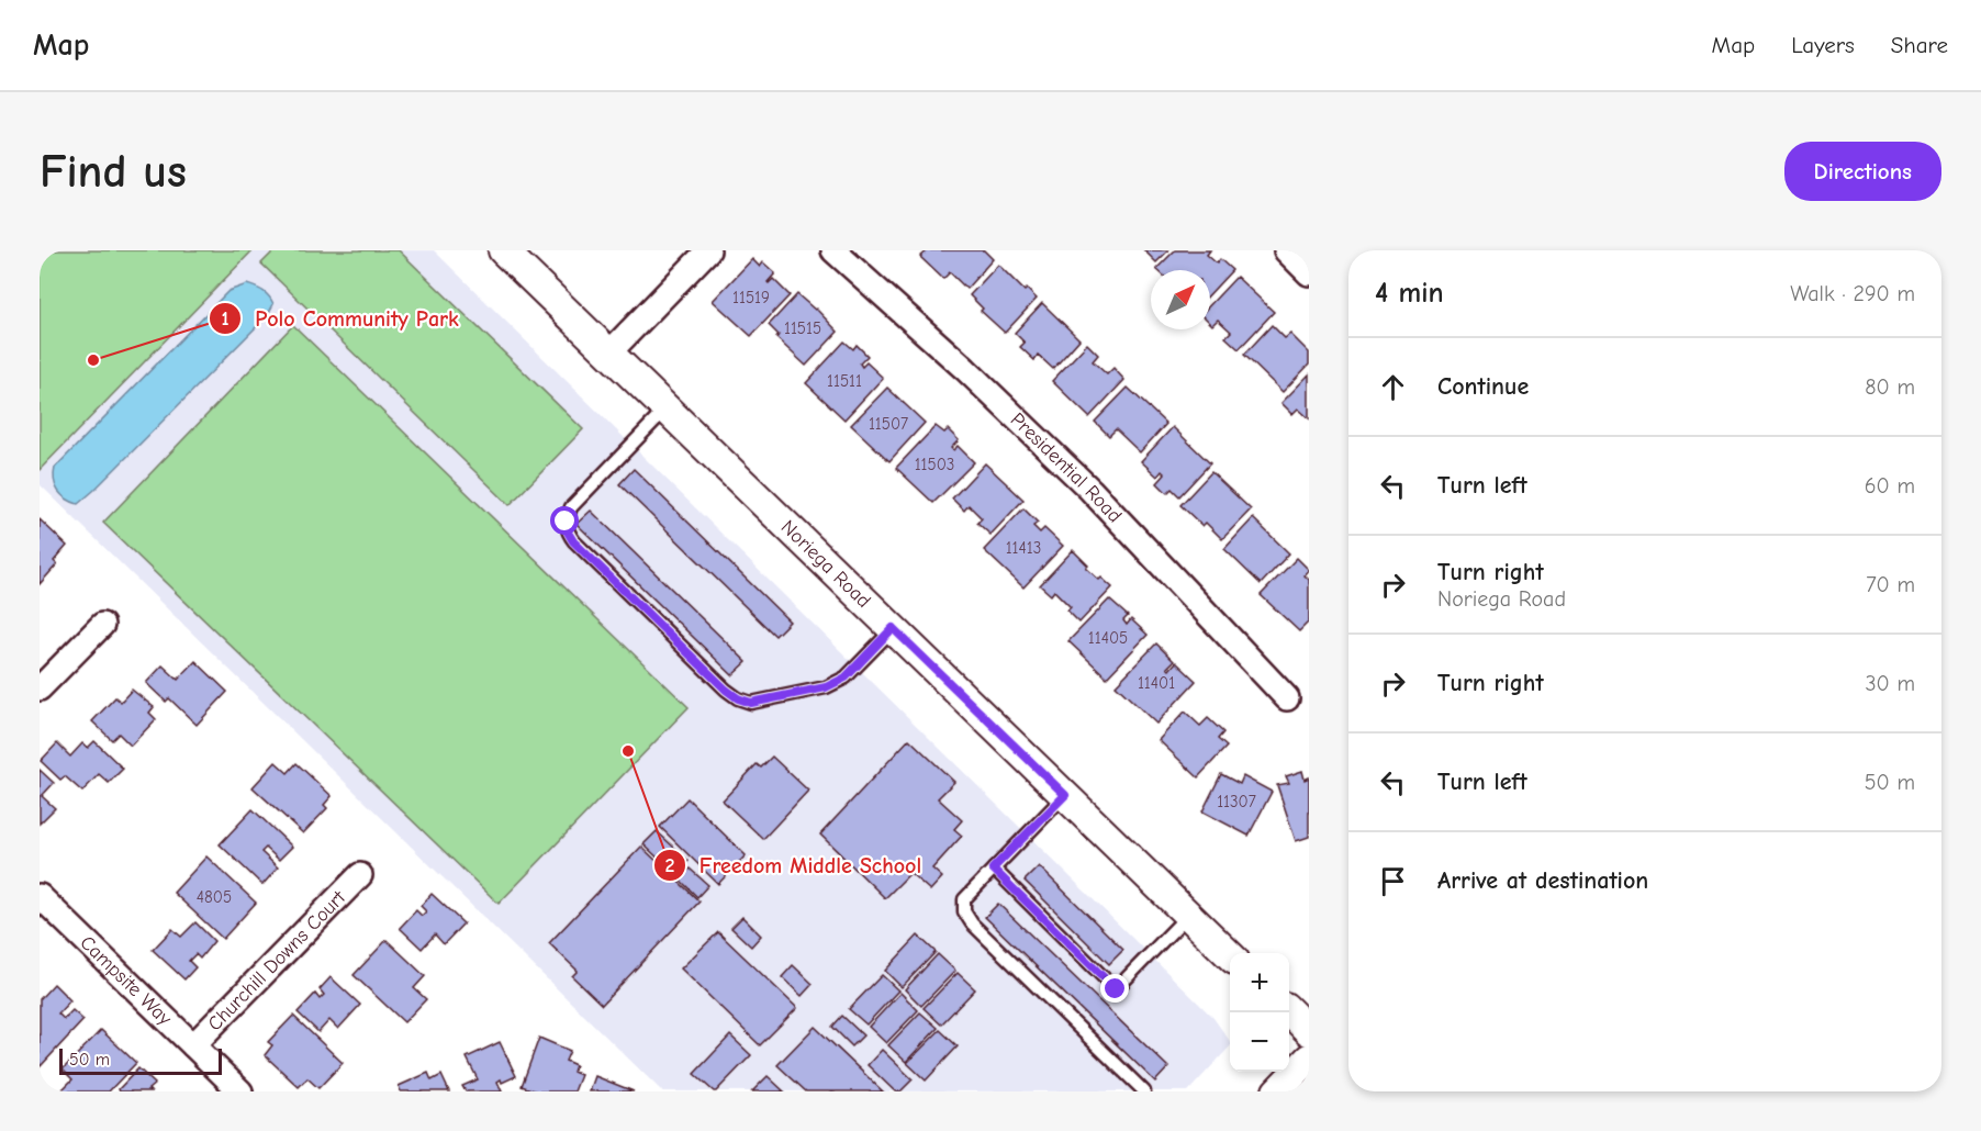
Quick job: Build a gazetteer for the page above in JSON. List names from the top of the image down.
{
  "streets": {
    "street": [
      "Presidential Road",
      "Noriega Road",
      "Churchill Downs Court",
      "Campsite Way"
    ]
  },
  "crossings": [
    ["Churchill Downs Court", "Campsite Way"]
  ],
  "places": ["Polo Community Park", "Freedom Middle School"],
  "house_numbers": [
    "11519",
    "11515",
    "11511",
    "11507",
    "11503",
    "11413",
    "11405",
    "11401",
    "11307",
    "4805"
  ],
  "scale_bar": "50 m",
  "north": "top right",
  "page": {
    "header": "Map",
    "nav": ["Map", "Layers", "Share"],
    "buttons": "Directions",
    "title": "Find us",
    "heading": ["4 min", "Walk · 290 m"],
    "list": [
      ["Continue", "80 m"],
      ["Turn left", "60 m"],
      ["Turn right", "Noriega Road", "70 m"],
      ["Turn right", "30 m"],
      ["Turn left", "50 m"],
      "Arrive at destination"
    ],
    "map_buttons": ["+", "−"],
    "scale": "50 m"
  }
}
